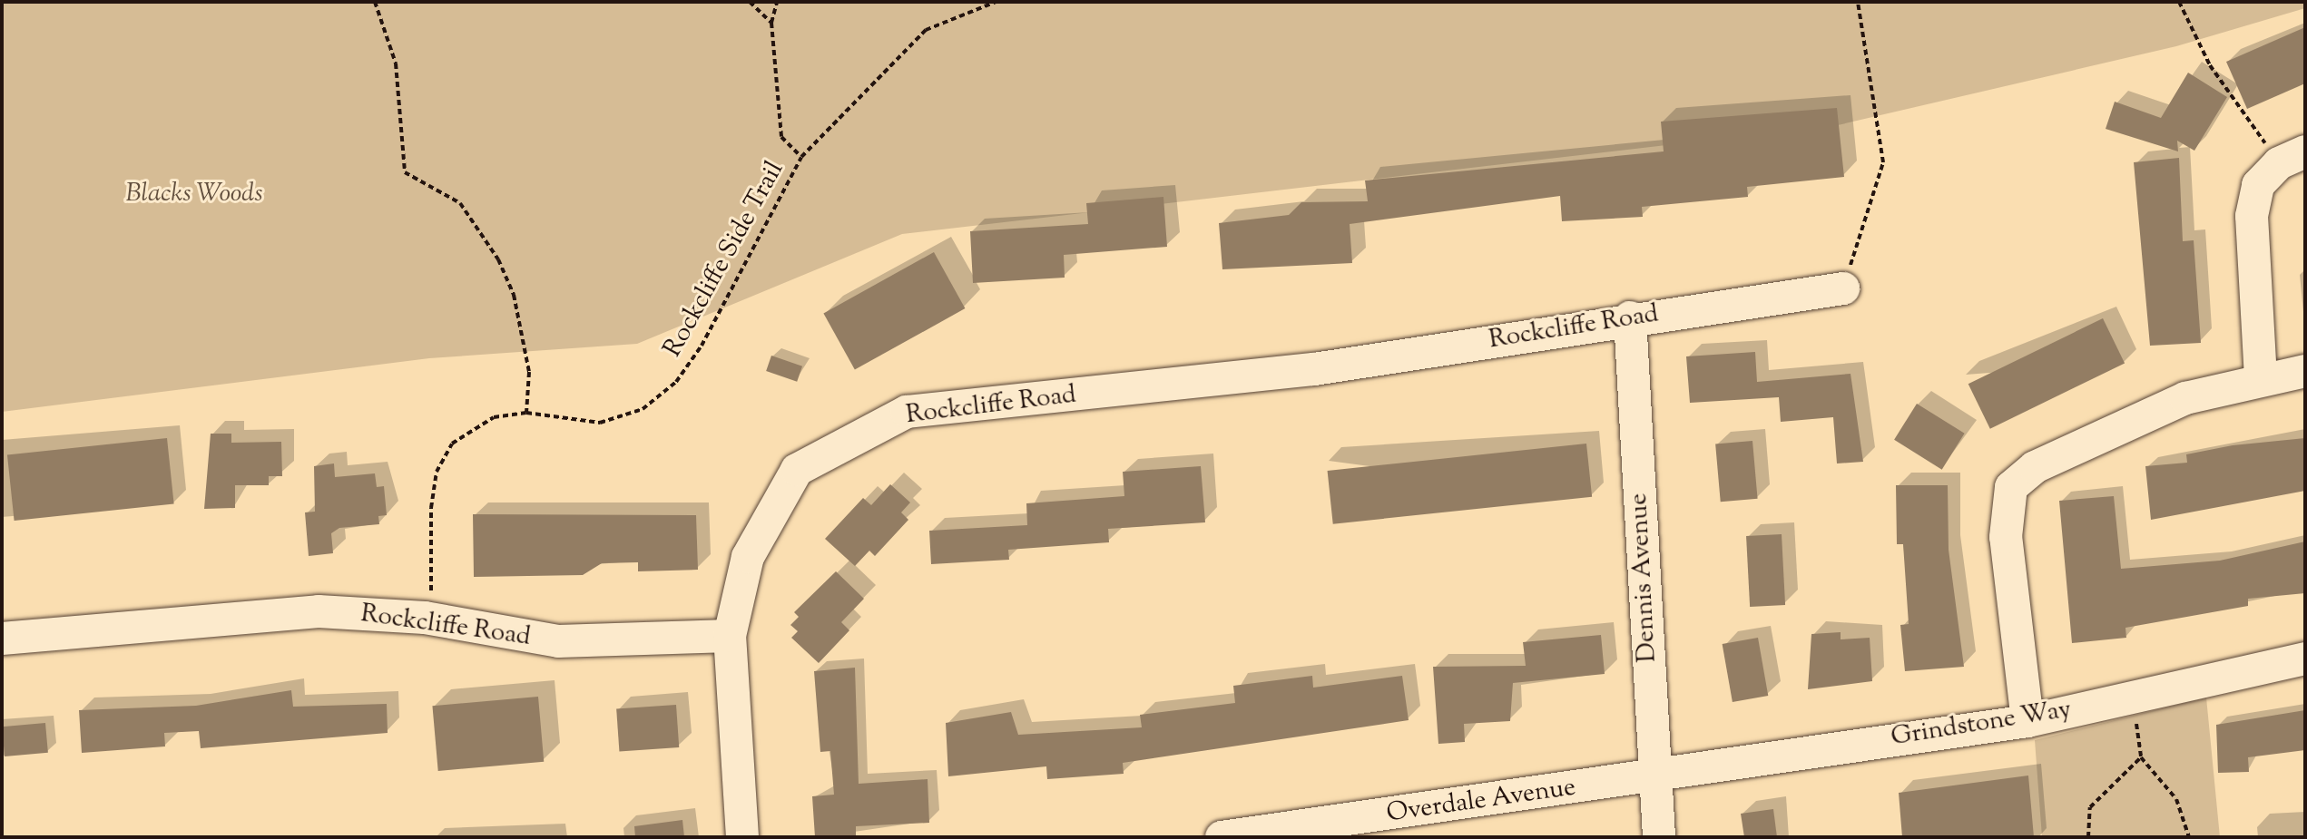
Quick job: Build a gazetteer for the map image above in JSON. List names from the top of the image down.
{
  "streets": {
    "street": [
      "Rockcliffe Road",
      "Dennis Avenue",
      "Grindstone Way",
      "Overdale Avenue"
    ],
    "path": ["Rockcliffe Side Trail"]
  },
  "crossings": [
    ["Rockcliffe Side Trail", "Rockcliffe Road"],
    ["Rockcliffe Road", "Dennis Avenue"],
    ["Dennis Avenue", "Grindstone Way"],
    ["Dennis Avenue", "Overdale Avenue"],
    ["Grindstone Way", "Overdale Avenue"]
  ],
  "parks": ["Blacks Woods"]
}
